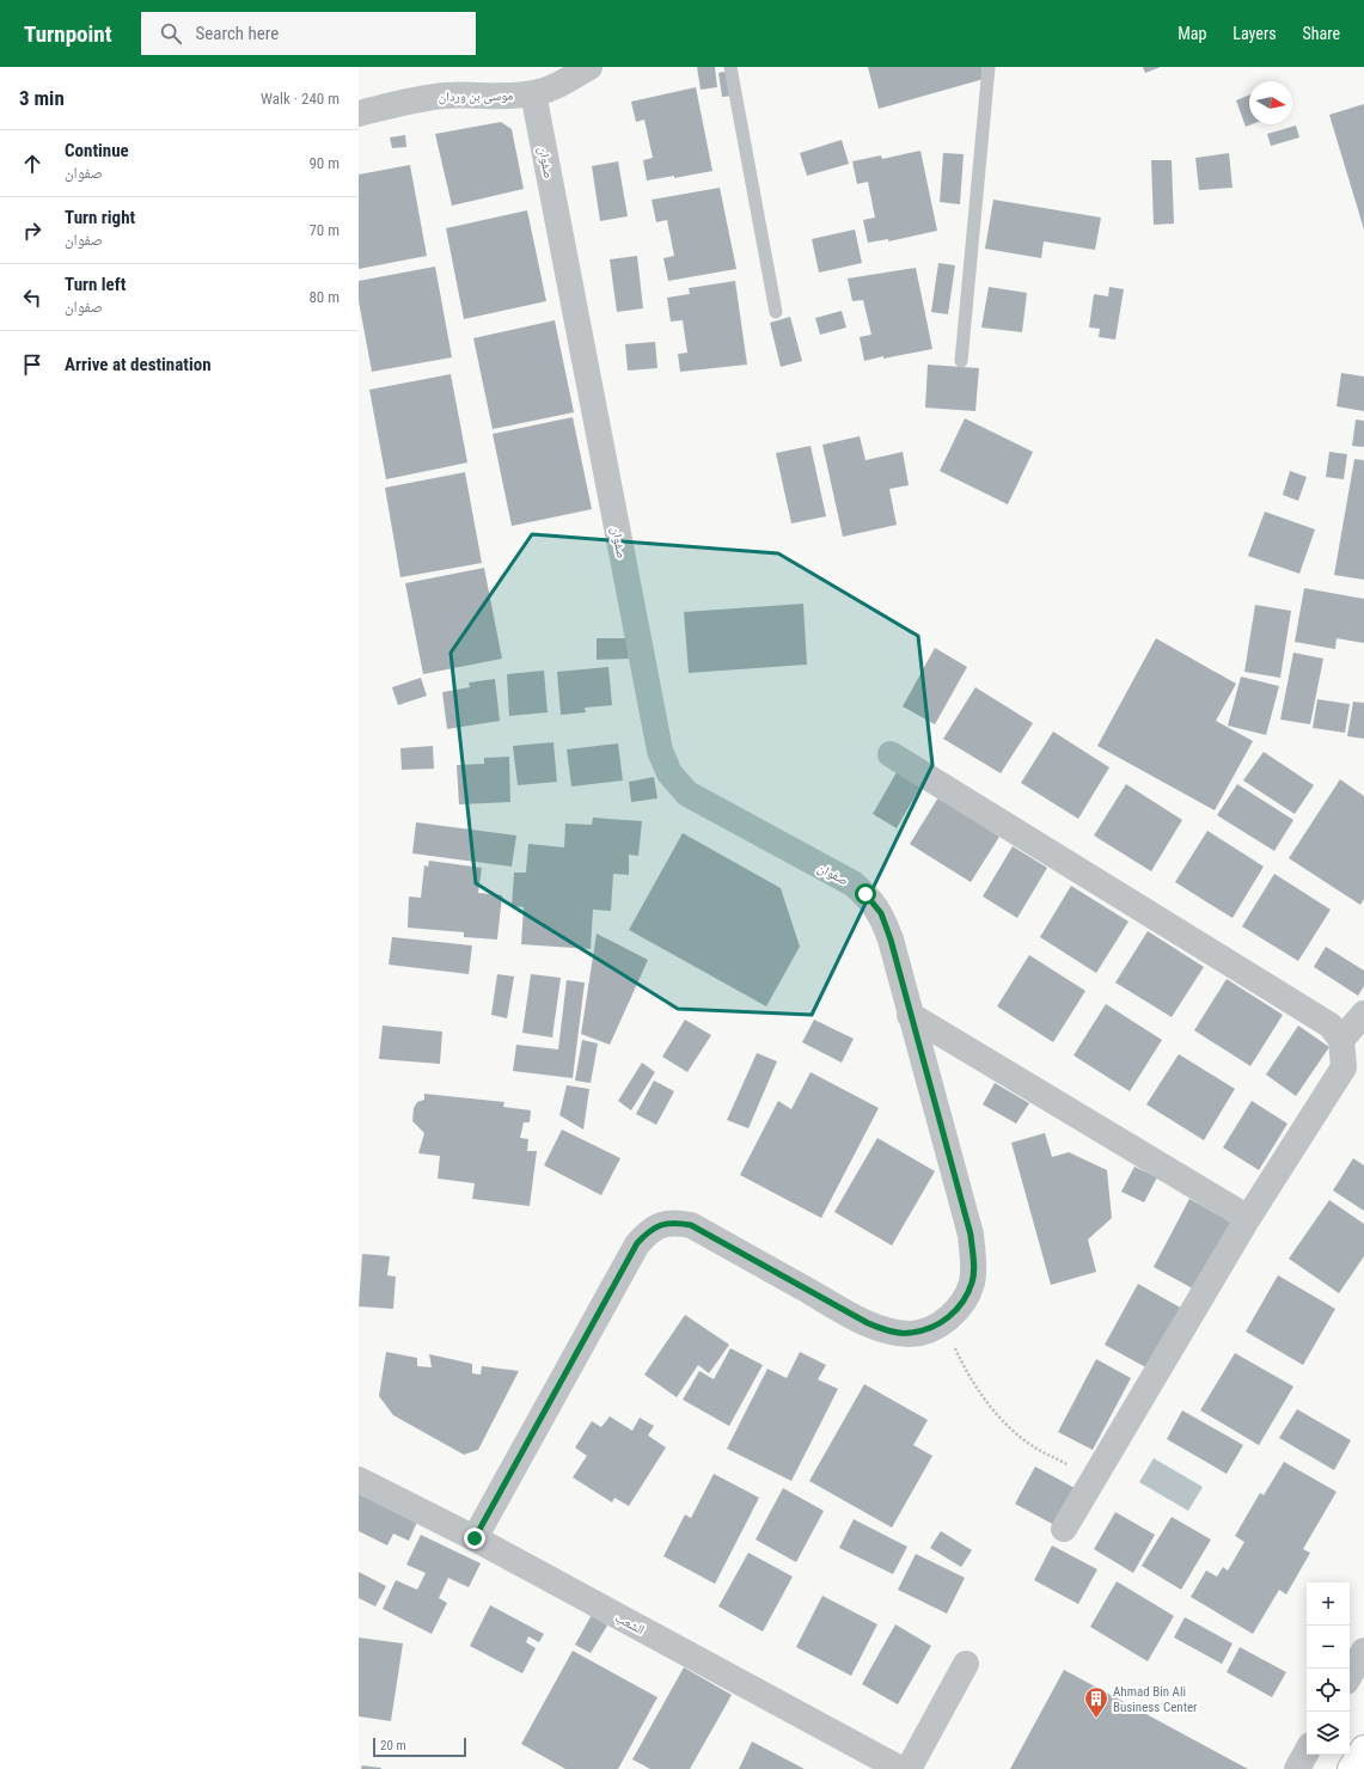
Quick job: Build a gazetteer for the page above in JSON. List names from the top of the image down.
{
  "streets": {
    "street": ["موسى بن وردان", "صفوان", "الشعب"]
  },
  "crossings": [
    ["موسى بن وردان", "صفوان"],
    ["صفوان", "الشعب"]
  ],
  "places": {
    "building": ["Ahmad Bin Ali Business Center"]
  },
  "scale_bar": "20 m",
  "north": "right",
  "page": {
    "header": "Turnpoint",
    "search": "Search here",
    "nav": ["Map", "Layers", "Share"],
    "heading": ["3 min", "Walk · 240 m"],
    "list": [
      ["Continue", "صفوان", "90 m"],
      ["Turn right", "صفوان", "70 m"],
      ["Turn left", "صفوان", "80 m"],
      "Arrive at destination"
    ],
    "map_buttons": ["+", "−"],
    "scale": "20 m"
  }
}
